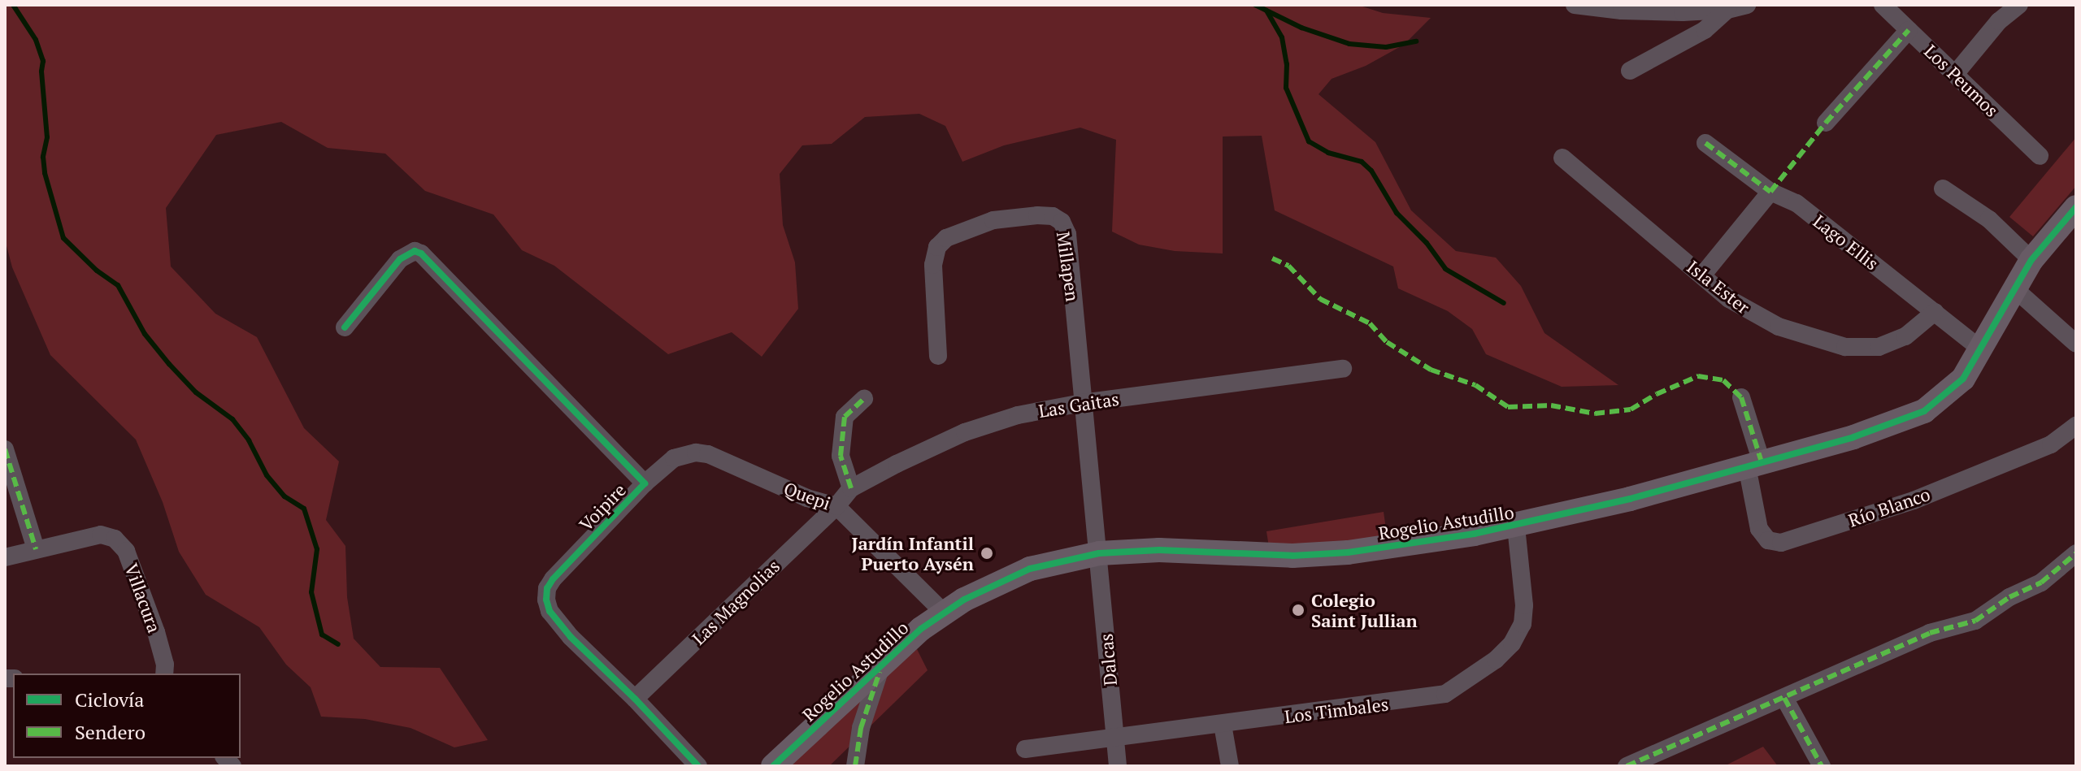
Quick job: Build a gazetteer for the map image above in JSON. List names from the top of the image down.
{
  "streets": {
    "street": [
      "Los Peumos",
      "Lago Ellis",
      "Millapen",
      "Isla Ester",
      "Las Gaitas",
      "Quepi",
      "Voipire",
      "Río Blanco",
      "Rogelio Astudillo",
      "Villacura",
      "Las Magnolias",
      "Dalcas",
      "Los Timbales"
    ]
  },
  "crossings": [
    ["Lago Ellis", "Isla Ester"],
    ["Lago Ellis", "Rogelio Astudillo"],
    ["Millapen", "Las Gaitas"],
    ["Millapen", "Rogelio Astudillo"],
    ["Millapen", "Dalcas"],
    ["Las Gaitas", "Quepi"],
    ["Las Gaitas", "Las Magnolias"],
    ["Quepi", "Voipire"],
    ["Quepi", "Rogelio Astudillo"],
    ["Quepi", "Las Magnolias"],
    ["Voipire", "Las Magnolias"],
    ["Río Blanco", "Rogelio Astudillo"],
    ["Rogelio Astudillo", "Dalcas"],
    ["Rogelio Astudillo", "Los Timbales"],
    ["Dalcas", "Los Timbales"]
  ],
  "places": ["Jardín Infantil Puerto Aysén", "Colegio Saint Jullian"],
  "legend": ["Ciclovía", "Sendero"]
}
